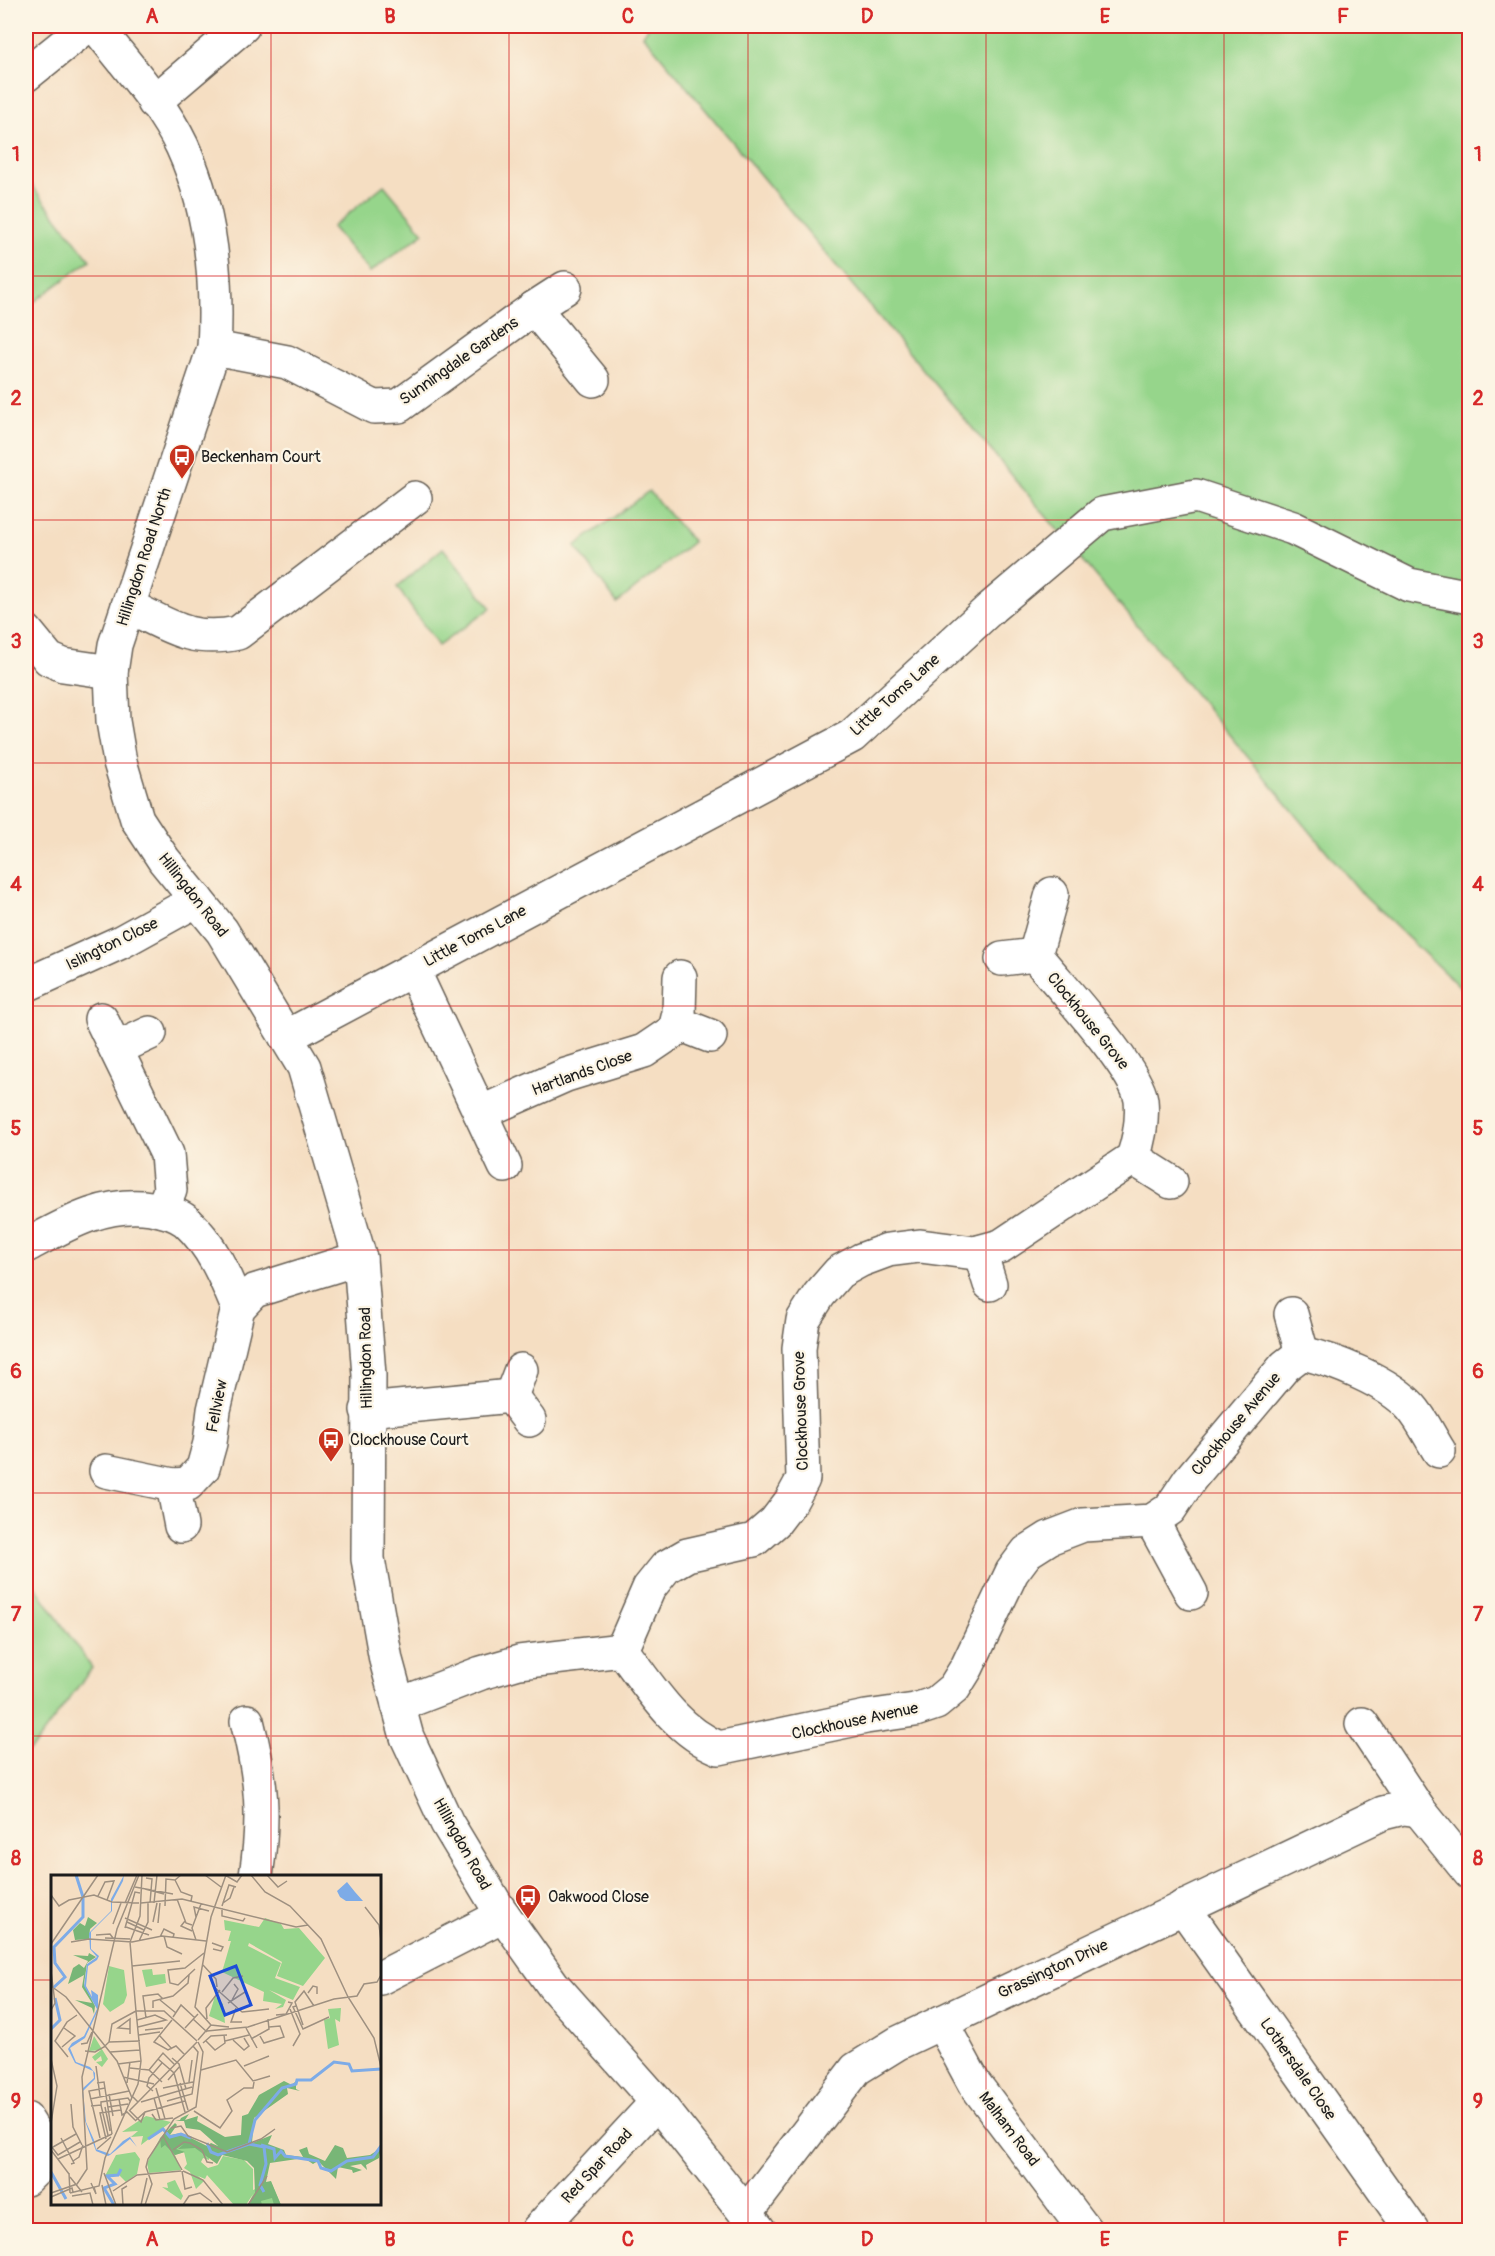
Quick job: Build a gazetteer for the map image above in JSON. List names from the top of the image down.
{
  "streets": {
    "street": [
      "Sunningdale Gardens",
      "Hillingdon Road North",
      "Little Toms Lane",
      "Hillingdon Road",
      "Islington Close",
      "Clockhouse Grove",
      "Hartlands Close",
      "Fellview",
      "Clockhouse Avenue",
      "Grassington Drive",
      "Lothersdale Close",
      "Malham Road",
      "Red Spar Road"
    ]
  },
  "crossings": [
    ["Sunningdale Gardens", "Hillingdon Road North"],
    ["Hillingdon Road North", "Hillingdon Road"],
    ["Little Toms Lane", "Hillingdon Road"],
    ["Hillingdon Road", "Islington Close"],
    ["Hillingdon Road", "Grassington Drive"],
    ["Hillingdon Road", "Red Spar Road"],
    ["Clockhouse Grove", "Clockhouse Avenue"],
    ["Grassington Drive", "Lothersdale Close"],
    ["Grassington Drive", "Malham Road"]
  ],
  "places": {
    "bus stop": ["Beckenham Court", "Clockhouse Court", "Oakwood Close"]
  },
  "grid": {
    "columns": [
      "A",
      "B",
      "C",
      "D",
      "E",
      "F"
    ],
    "rows": [
      "1",
      "2",
      "3",
      "4",
      "5",
      "6",
      "7",
      "8",
      "9"
    ]
  }
}
